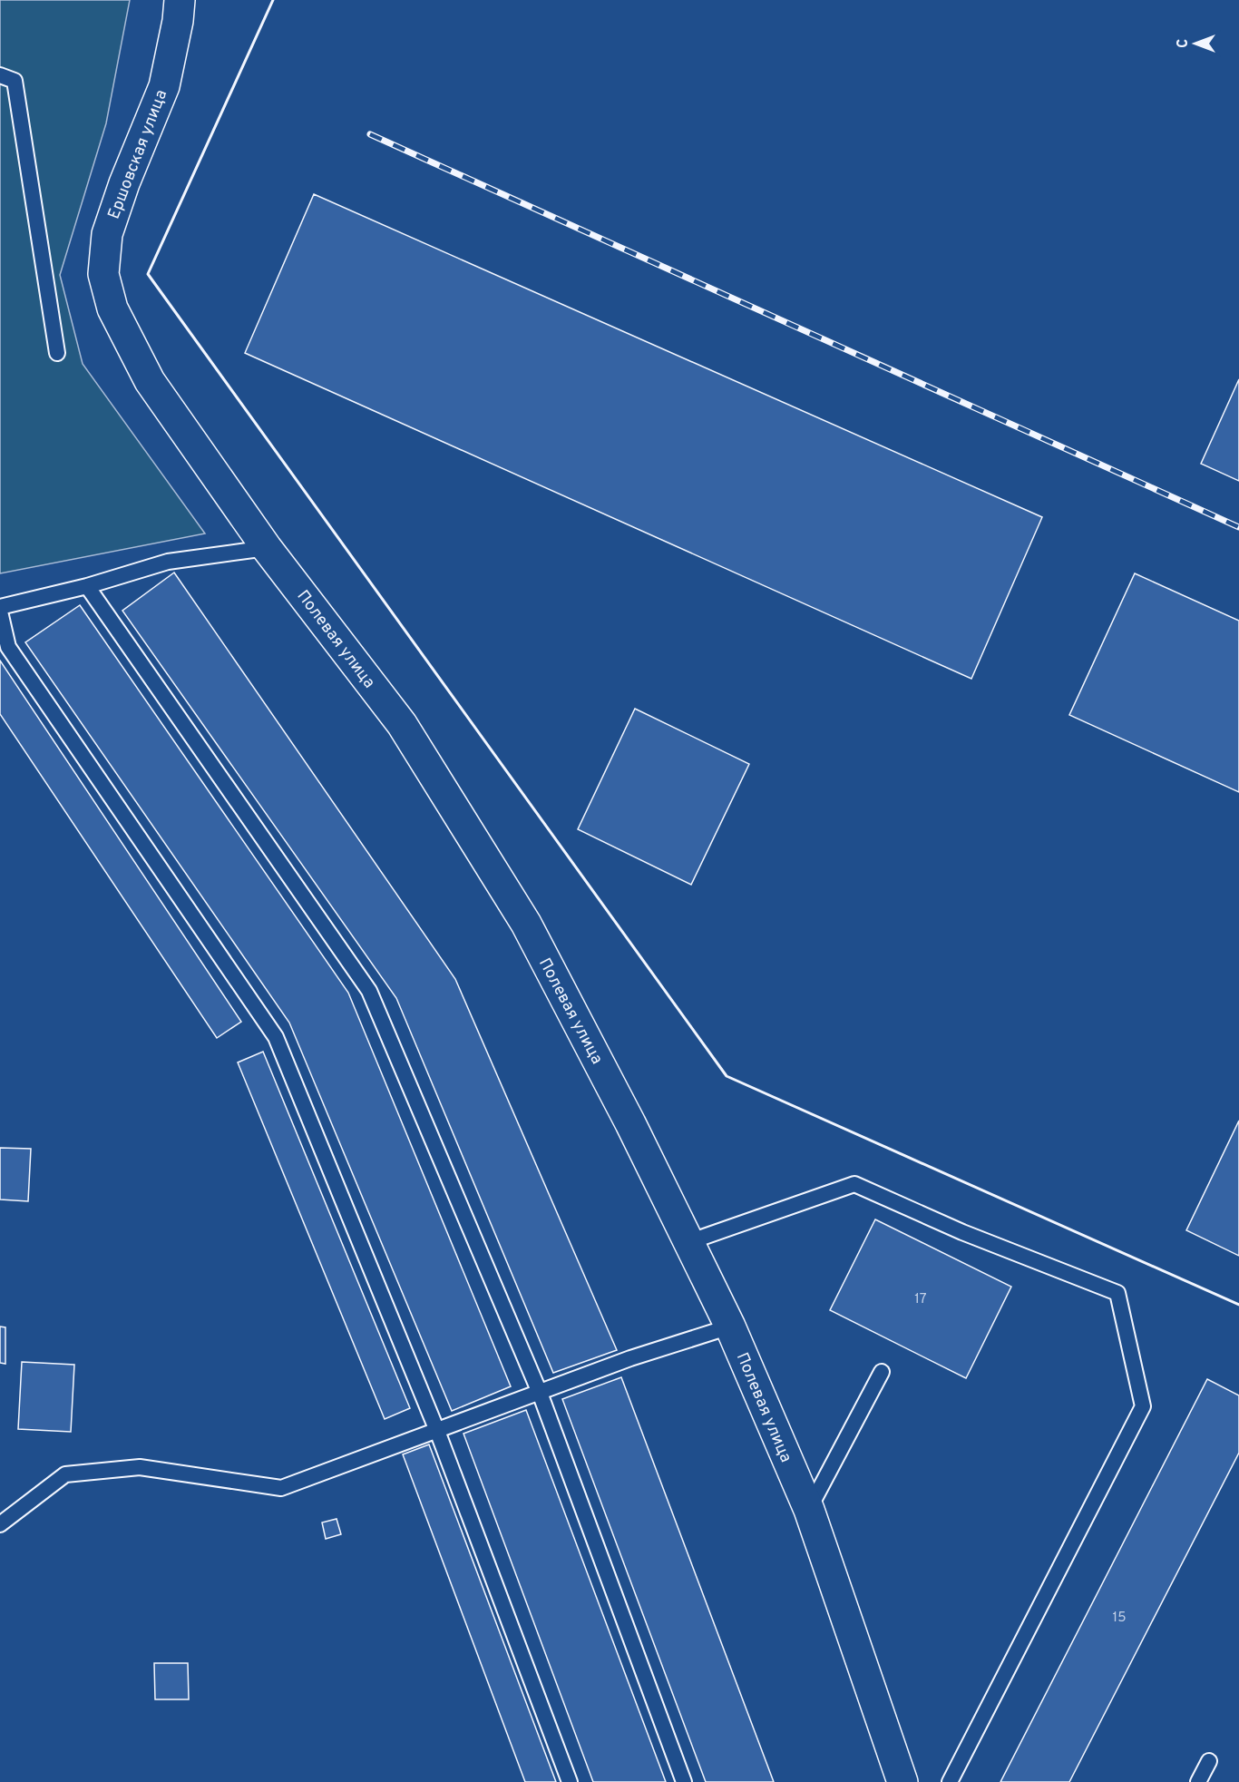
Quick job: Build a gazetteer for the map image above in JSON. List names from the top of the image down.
{
  "streets": {
    "street": ["Ершовская улица", "Полевая улица"]
  },
  "crossings": [
    ["Ершовская улица", "Полевая улица"]
  ],
  "house_numbers": ["17", "15"],
  "north": "left"
}
